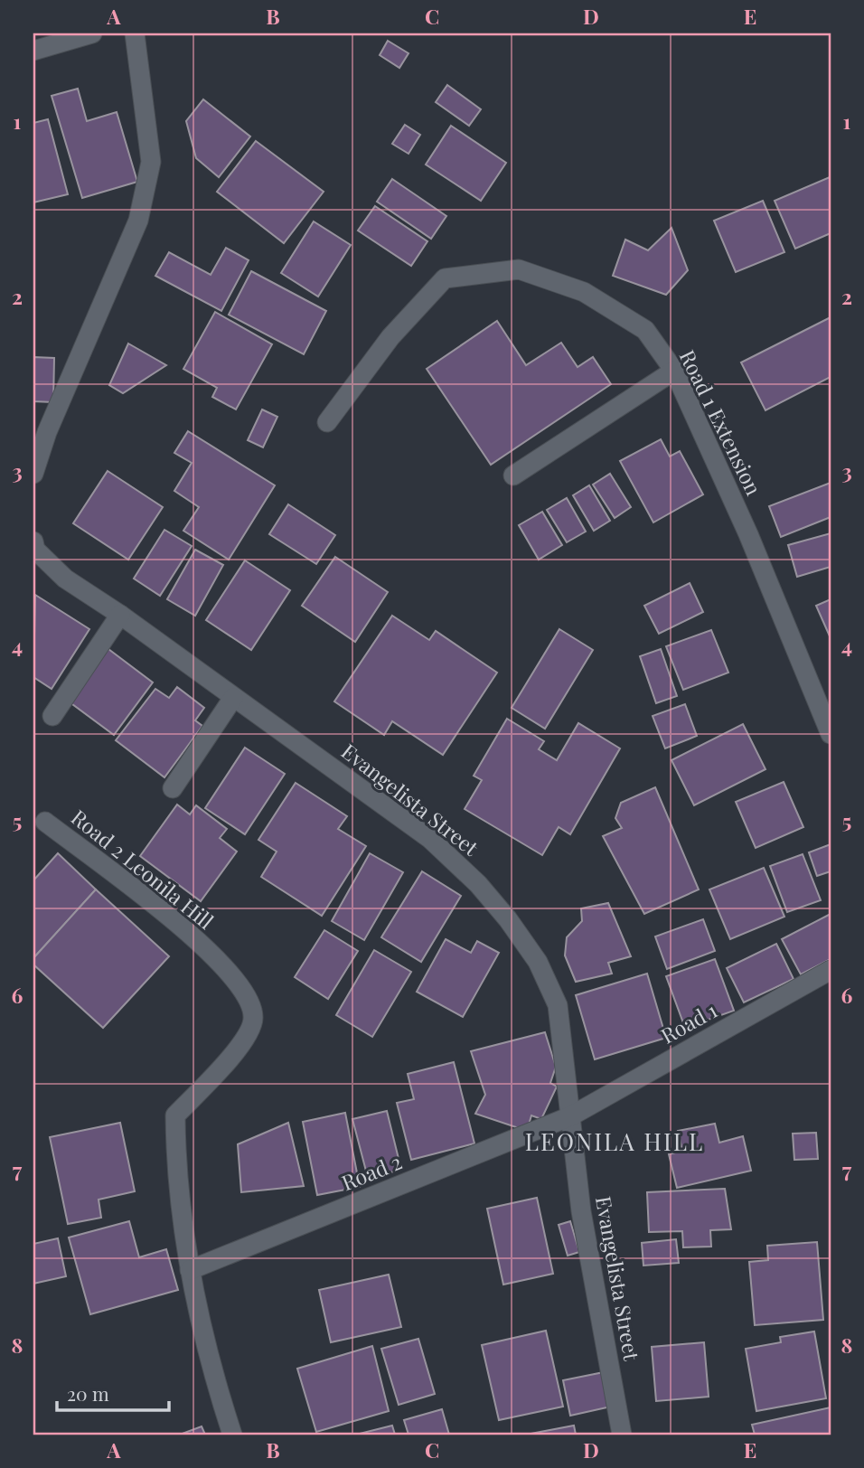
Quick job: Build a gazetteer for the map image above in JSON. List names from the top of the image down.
{
  "streets": {
    "street": [
      "Road 1 Extension",
      "Evangelista Street",
      "Road 2 Leonila Hill",
      "Road 1",
      "Road 2"
    ]
  },
  "crossings": [
    ["Evangelista Street", "Road 1"],
    ["Evangelista Street", "Road 2"],
    ["Road 2 Leonila Hill", "Road 2"],
    ["Road 1", "Road 2"]
  ],
  "districts": ["LEONILA HILL"],
  "scale_bar": "20 m",
  "grid": {
    "columns": [
      "A",
      "B",
      "C",
      "D",
      "E"
    ],
    "rows": [
      "1",
      "2",
      "3",
      "4",
      "5",
      "6",
      "7",
      "8"
    ]
  }
}
